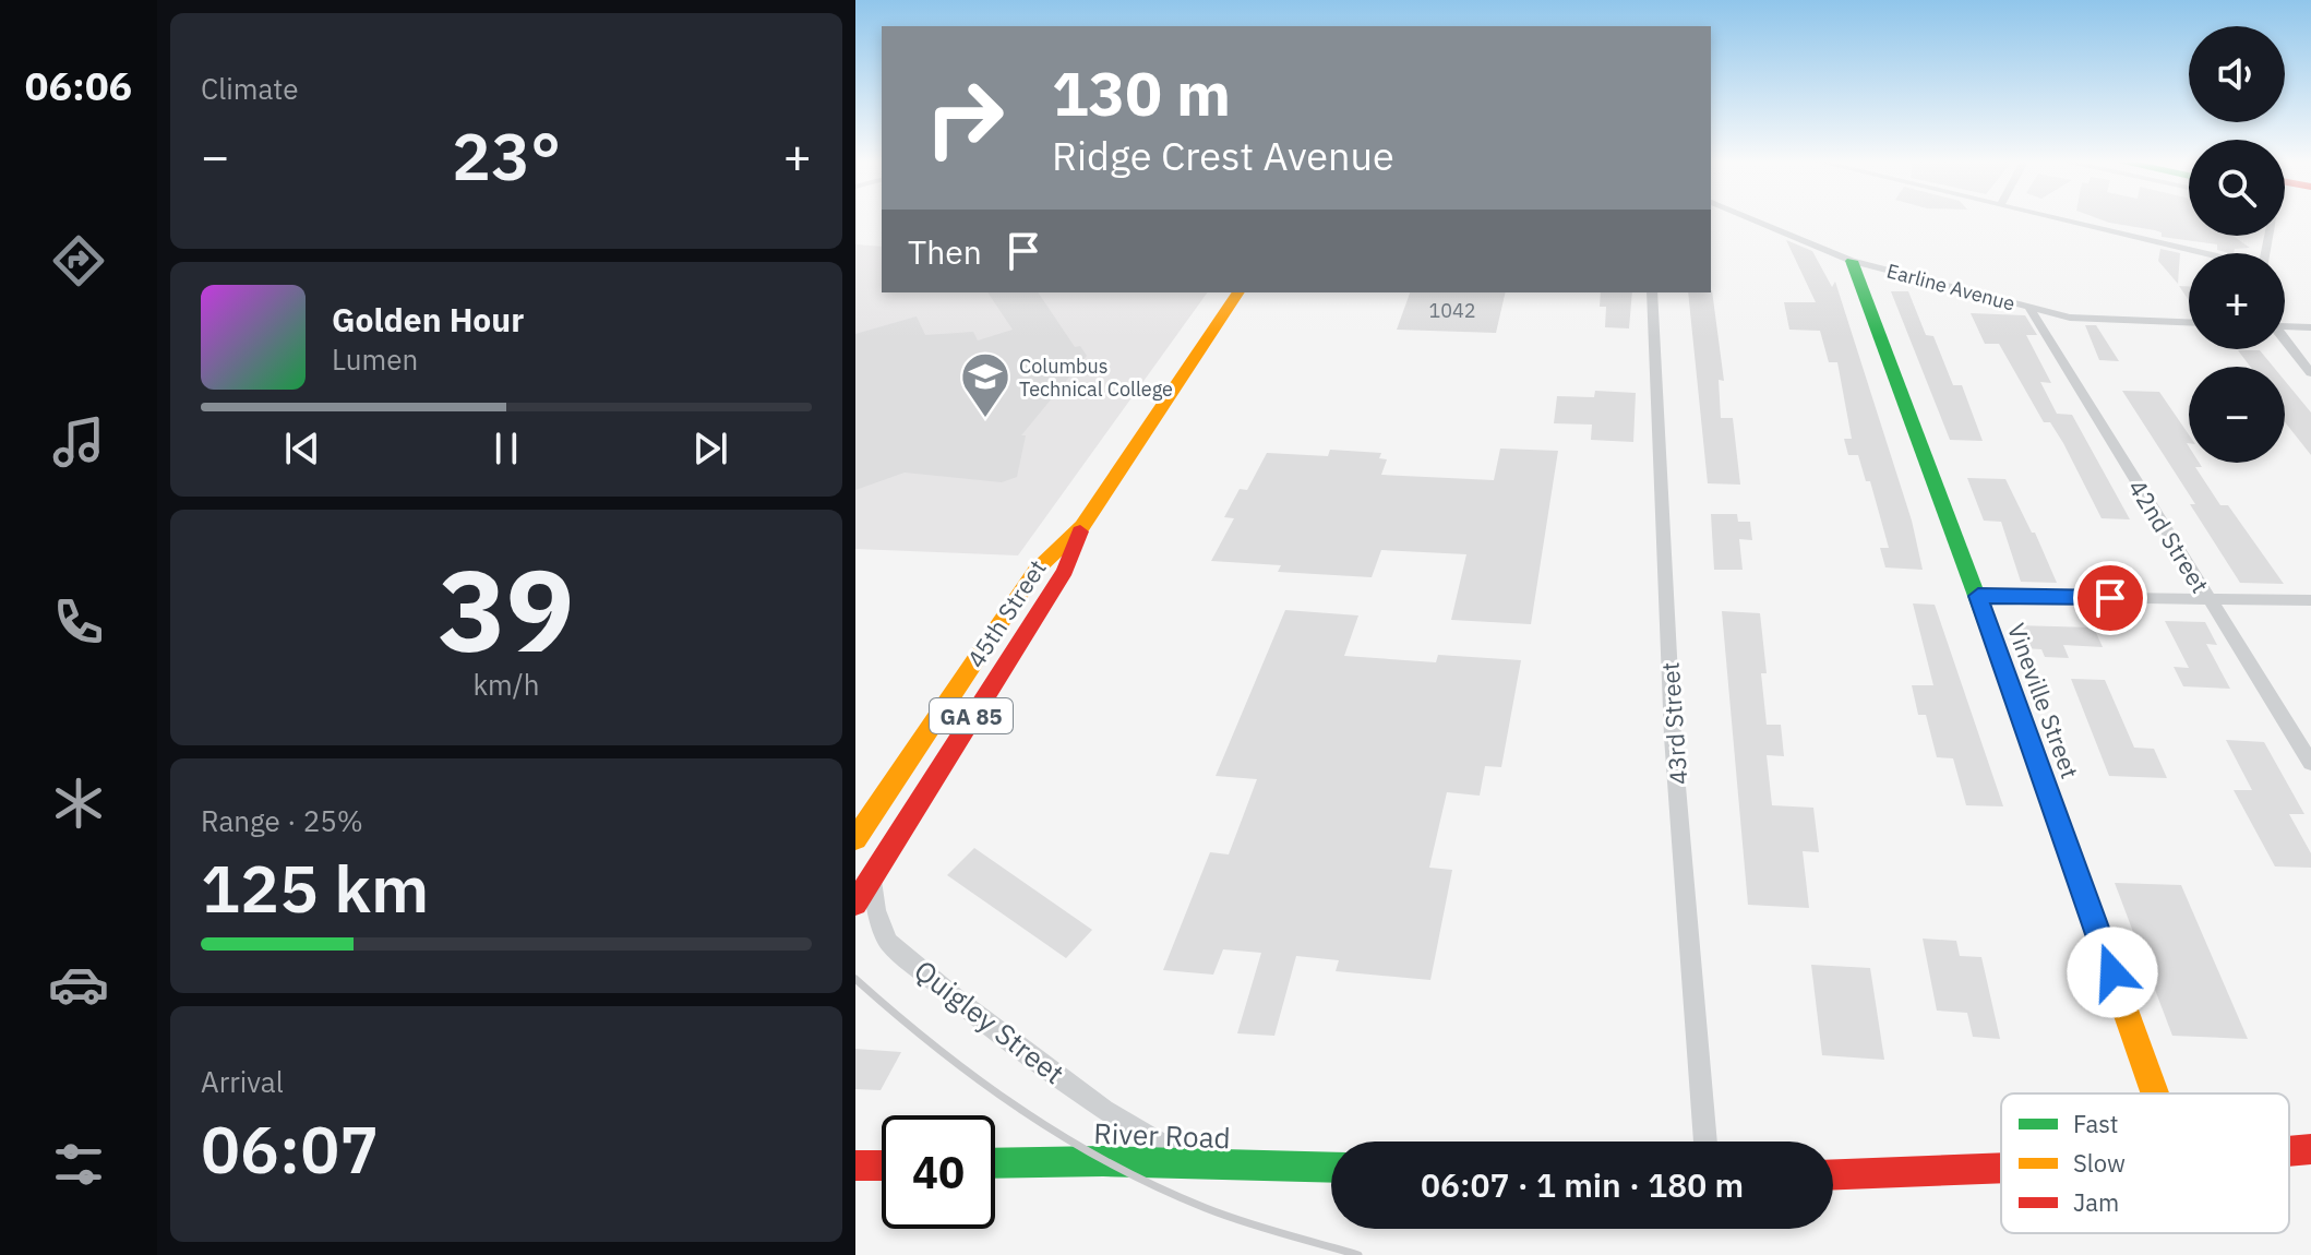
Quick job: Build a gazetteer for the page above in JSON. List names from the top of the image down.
{
  "streets": {
    "main road": [
      "45th Street",
      "Vineville Street",
      "GA 85",
      "River Road"
    ],
    "street": [
      "Earline Avenue",
      "42nd Street",
      "43rd Street",
      "Quigley Street"
    ]
  },
  "crossings": [
    ["Earline Avenue", "42nd Street"],
    ["Earline Avenue", "Vineville Street"],
    ["45th Street", "Quigley Street"],
    ["Quigley Street", "River Road"]
  ],
  "places": {
    "school or university": ["Columbus Technical College"]
  },
  "house_numbers": ["1042"],
  "legend": ["Fast", "Slow", "Jam"],
  "page": {
    "tabs": "06:06",
    "tile": [
      "Climate",
      ["39", "km/h"],
      ["Range · 25%", "125 km"],
      ["Arrival", "06:07"]
    ],
    "map_buttons": ["+", "−"],
    "turn": ["130 m", "Ridge Crest Avenue"],
    "heat": ["−", "23°", "+"],
    "then": "Then",
    "song": ["Golden Hour", "Lumen"],
    "limit": "40",
    "trip": "06:07 · 1 min · 180 m"
  }
}
